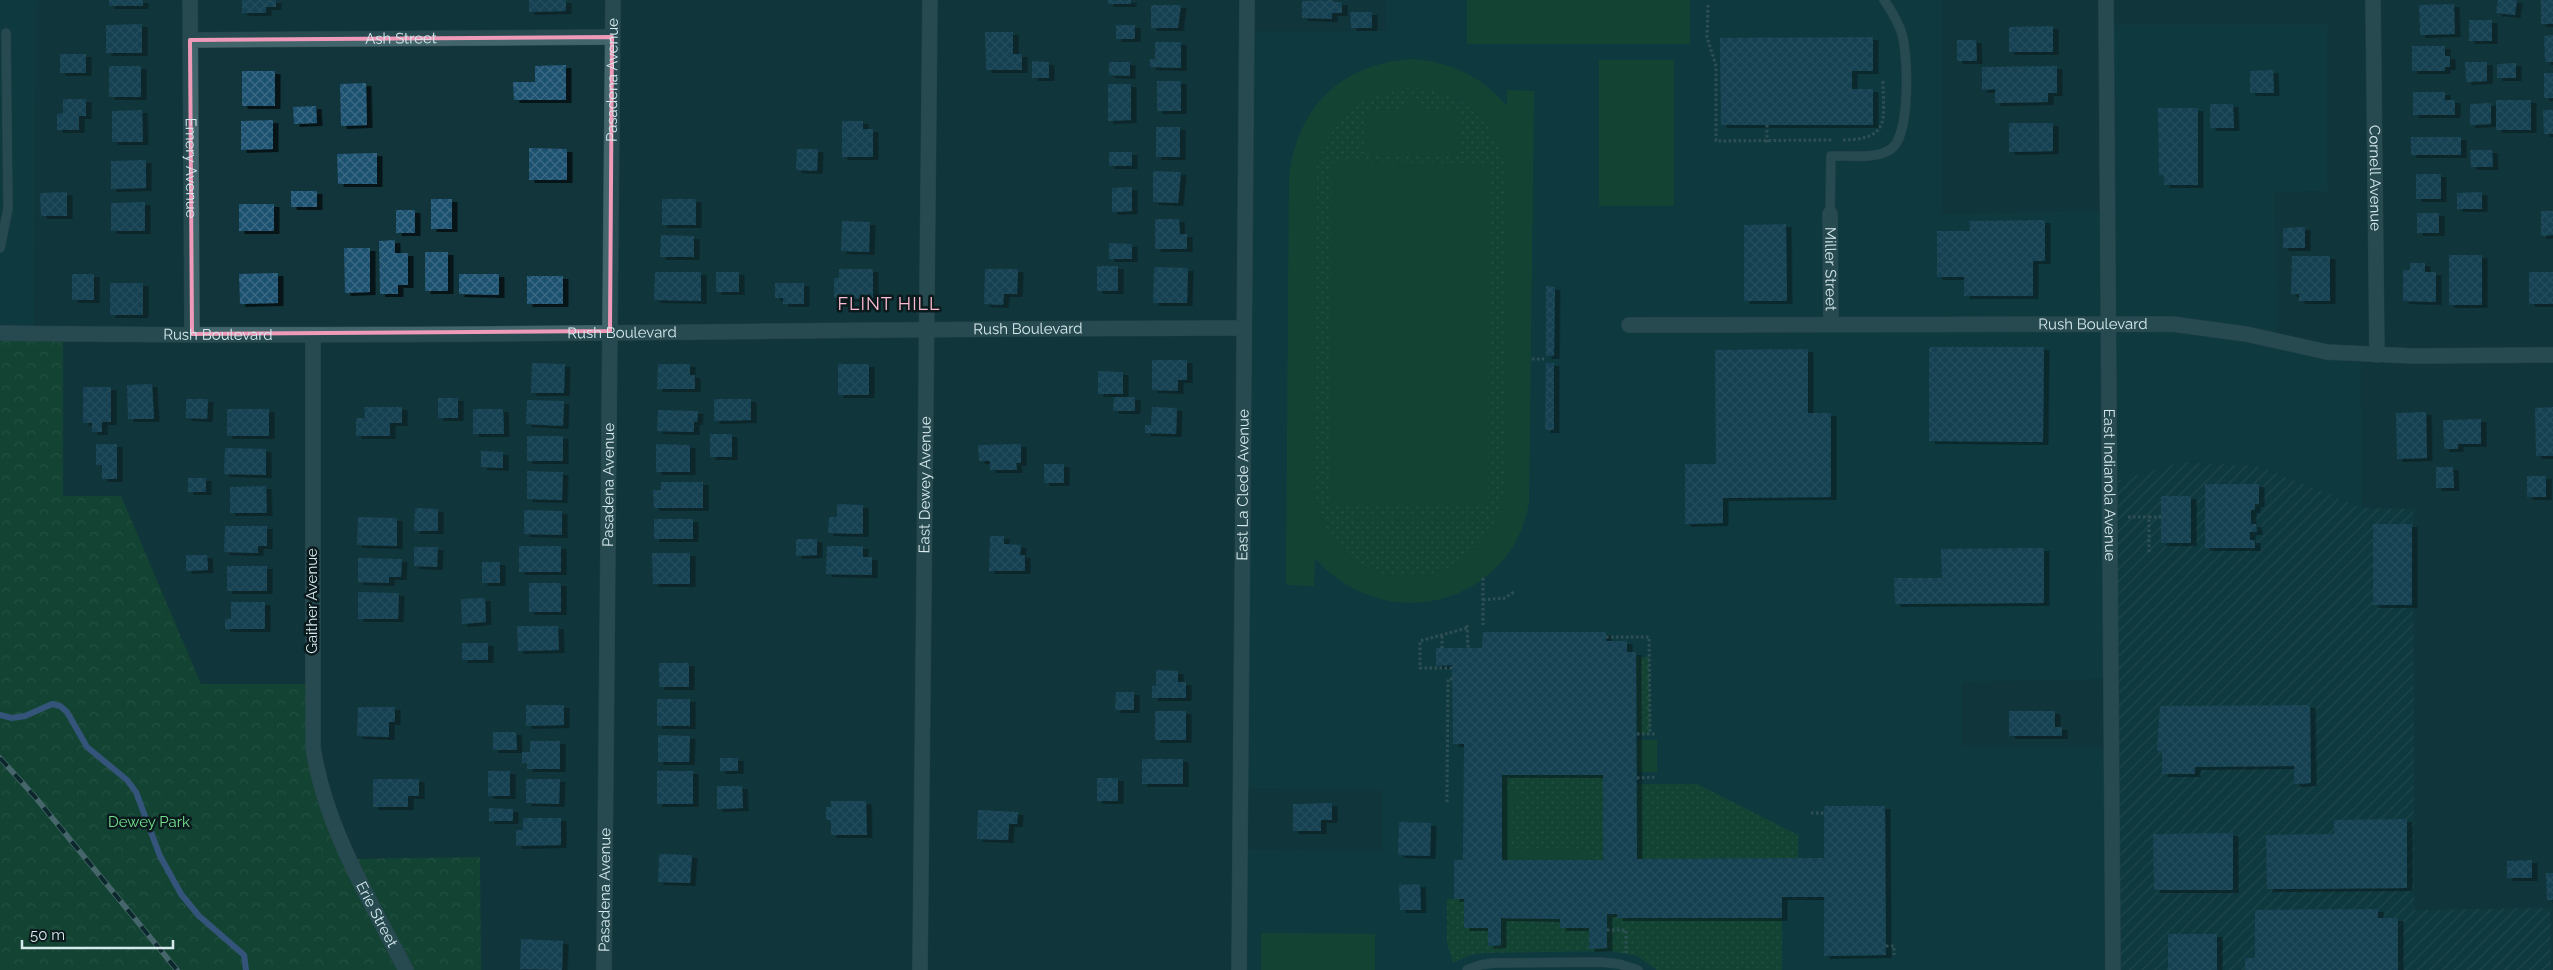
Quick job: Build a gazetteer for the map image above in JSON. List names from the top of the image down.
{
  "streets": {
    "street": [
      "Ash Street",
      "Pasadena Avenue",
      "Emery Avenue",
      "Cornell Avenue",
      "Miller Street",
      "Rush Boulevard",
      "East Dewey Avenue",
      "East La Clede Avenue",
      "East Indianola Avenue",
      "Gaither Avenue",
      "Erie Street"
    ]
  },
  "crossings": [
    ["Ash Street", "Pasadena Avenue"],
    ["Ash Street", "Emery Avenue"],
    ["Pasadena Avenue", "Rush Boulevard"],
    ["Emery Avenue", "Rush Boulevard"],
    ["Cornell Avenue", "Rush Boulevard"],
    ["Miller Street", "Rush Boulevard"],
    ["Rush Boulevard", "East Dewey Avenue"],
    ["Rush Boulevard", "East La Clede Avenue"],
    ["Rush Boulevard", "East Indianola Avenue"],
    ["Rush Boulevard", "Gaither Avenue"],
    ["Gaither Avenue", "Erie Street"]
  ],
  "districts": ["FLINT HILL"],
  "parks": ["Dewey Park"],
  "scale_bar": "50 m"
}
